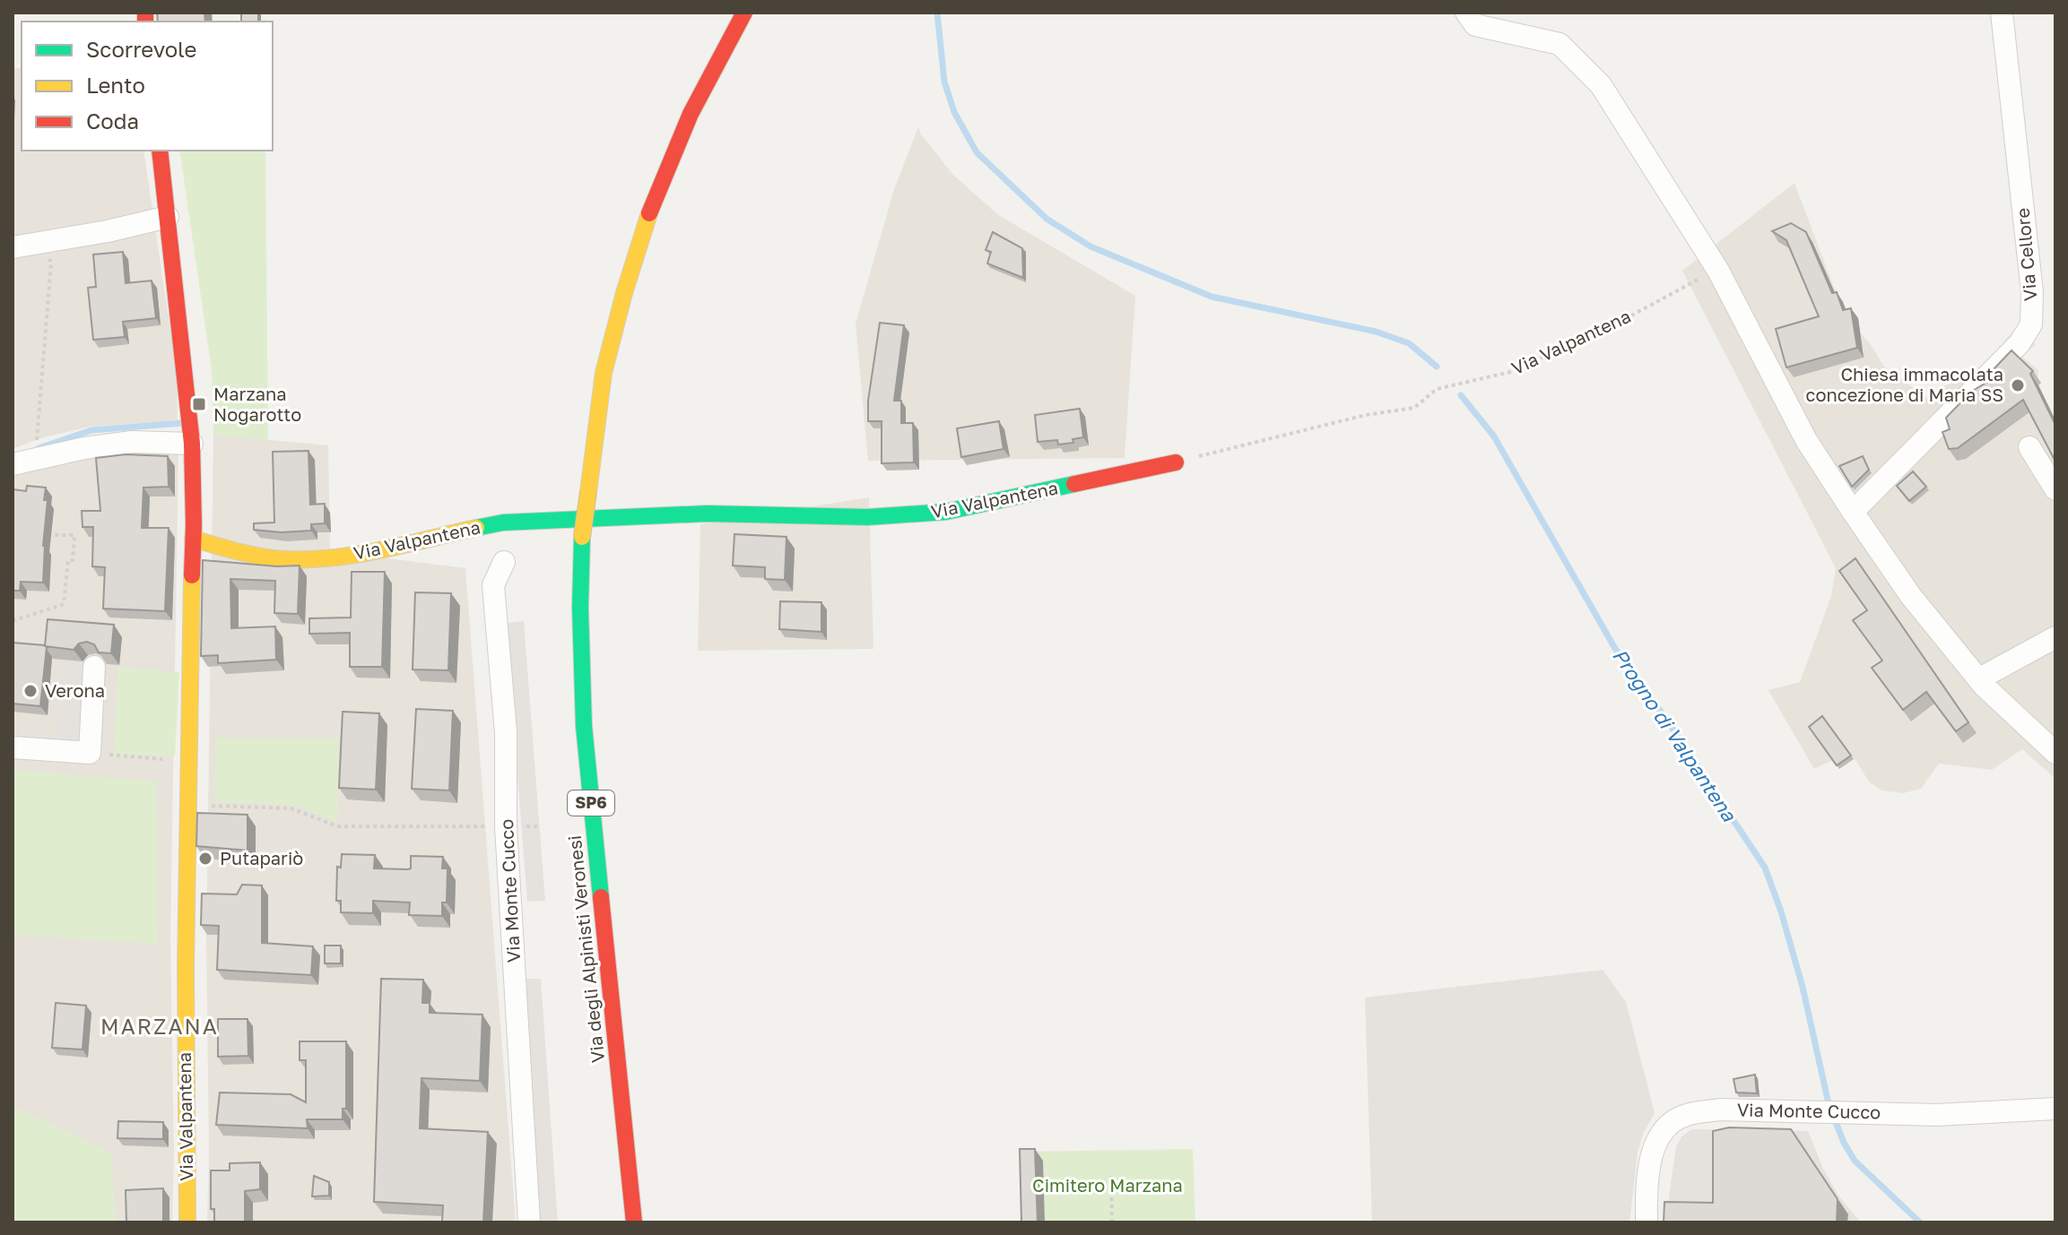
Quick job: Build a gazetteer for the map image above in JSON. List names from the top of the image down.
{
  "streets": {
    "main road": ["Via Valpantena", "SP6", "Via degli Alpinisti Veronesi"],
    "street": ["Via Cellore", "Via Monte Cucco"]
  },
  "districts": ["MARZANA"],
  "water": ["Progno di Valpantena"],
  "parks": ["Cimitero Marzana"],
  "places": {
    "other": ["Chiesa immacolata concezione di Maria SS", "Verona", "Putapariò"],
    "transit": ["Marzana Nogarotto"]
  },
  "legend": ["Scorrevole", "Lento", "Coda"]
}
